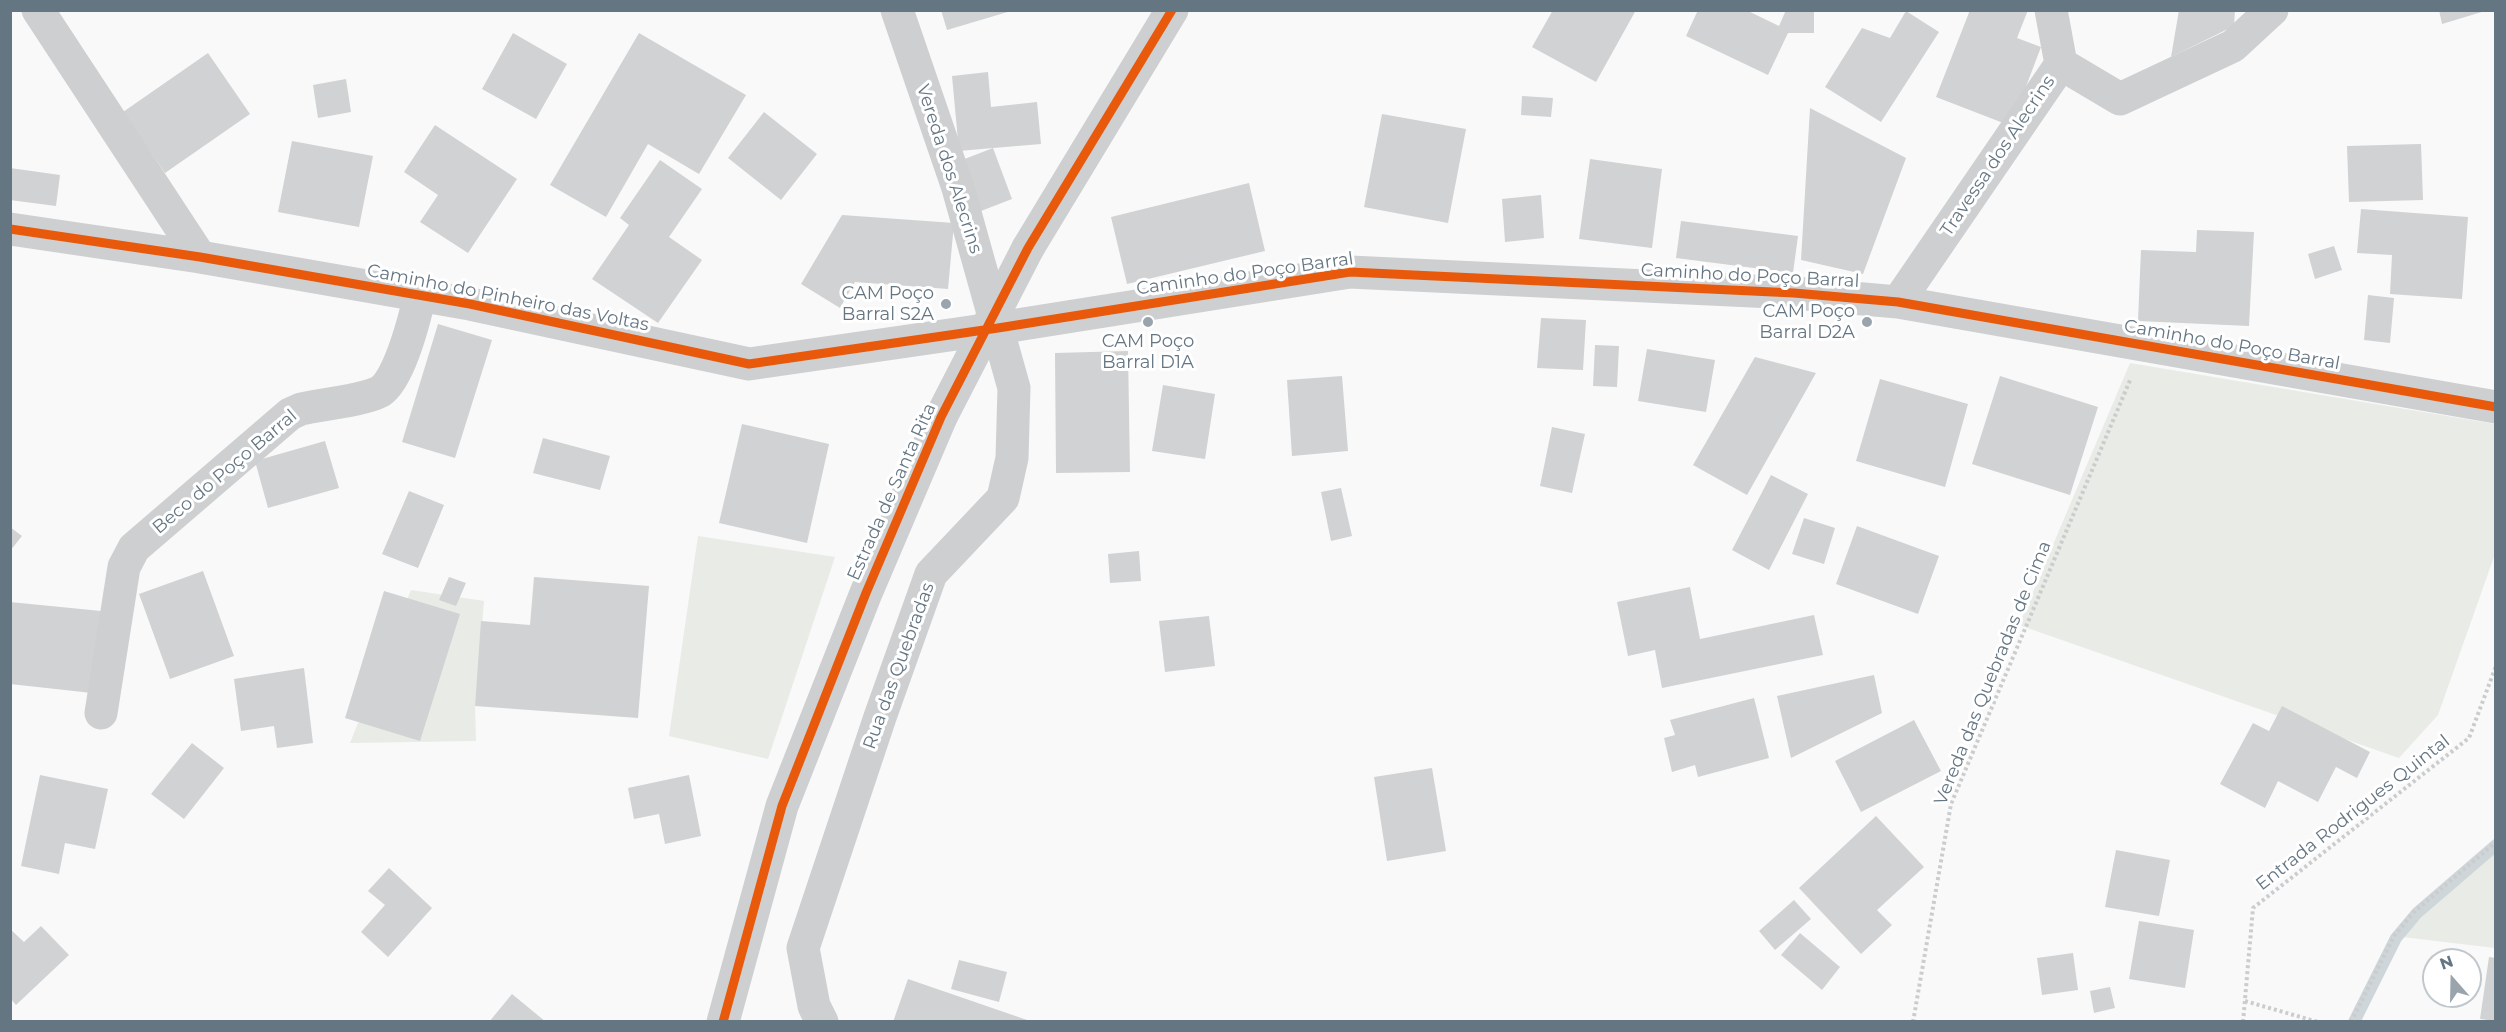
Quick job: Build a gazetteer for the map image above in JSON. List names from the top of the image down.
{
  "streets": {
    "street": [
      "Travessa dos Alecrins",
      "Vereda dos Alecrins",
      "Caminho do Poço Barral",
      "Caminho do Pinheiro das Voltas",
      "Beco do Poço Barral",
      "Estrada de Santa Rita",
      "Rua das Quebradas"
    ],
    "path": ["Vereda das Quebradas de Cima", "Entrada Rodrigues Quintal"]
  },
  "crossings": [
    ["Travessa dos Alecrins", "Caminho do Poço Barral"],
    ["Vereda dos Alecrins", "Caminho do Poço Barral"],
    ["Vereda dos Alecrins", "Caminho do Pinheiro das Voltas"],
    ["Vereda dos Alecrins", "Rua das Quebradas"],
    ["Caminho do Poço Barral", "Caminho do Pinheiro das Voltas"],
    ["Caminho do Poço Barral", "Rua das Quebradas"],
    ["Caminho do Pinheiro das Voltas", "Beco do Poço Barral"],
    ["Caminho do Pinheiro das Voltas", "Rua das Quebradas"]
  ],
  "places": ["CAM Poço Barral S2A", "CAM Poço Barral D1A", "CAM Poço Barral D2A"],
  "north": "top"
}
